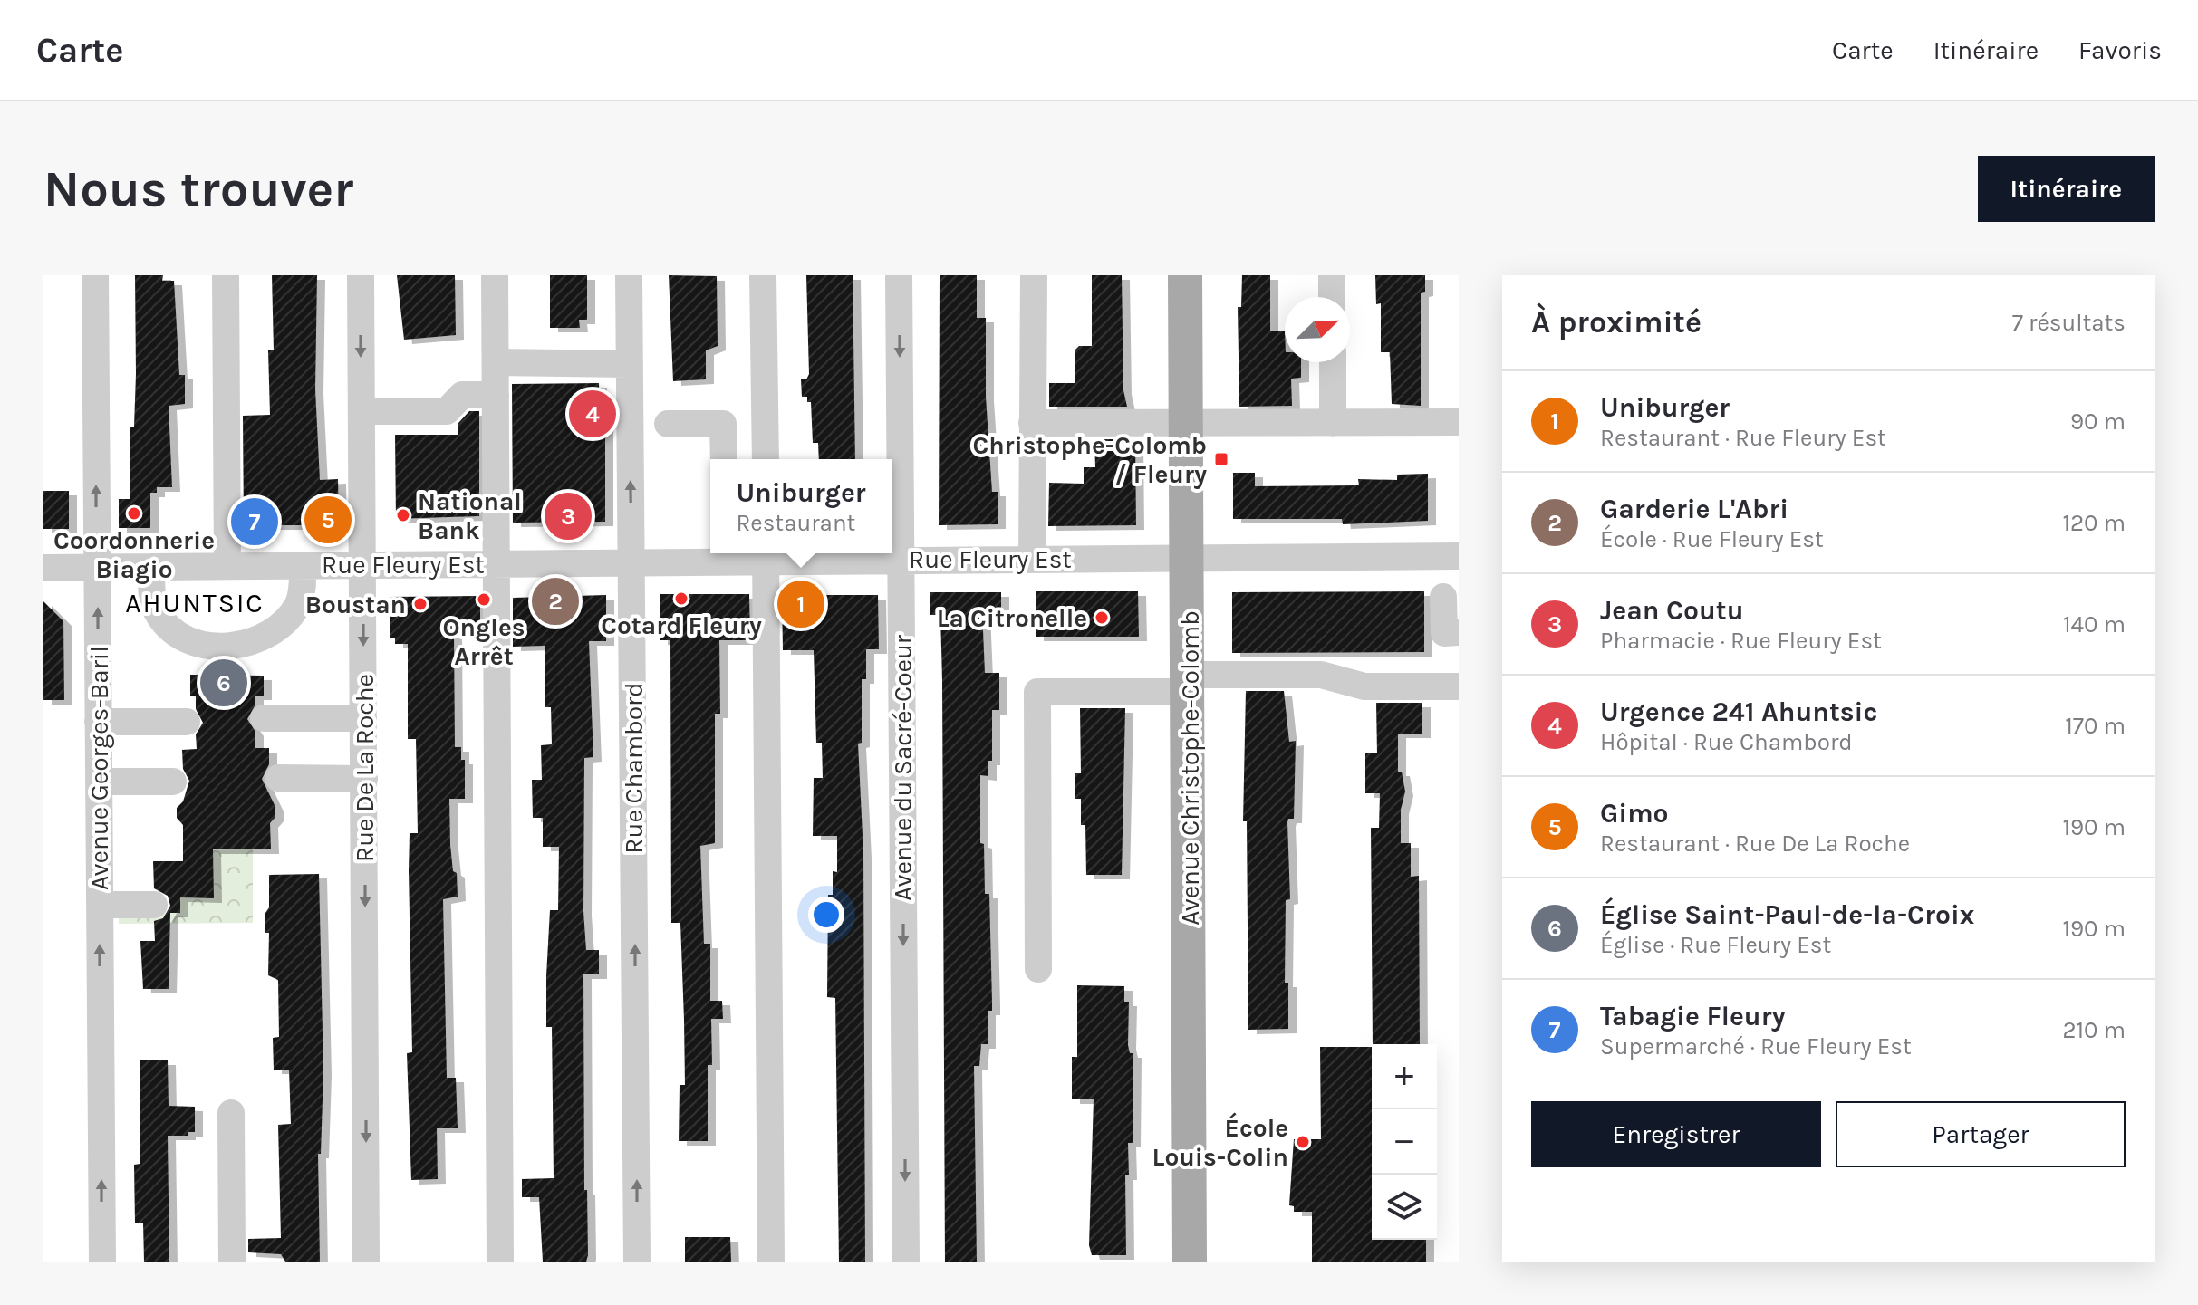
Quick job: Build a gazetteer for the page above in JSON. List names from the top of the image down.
{
  "streets": {
    "main road": ["Avenue Christophe-Colomb"],
    "street": [
      "Rue Fleury Est",
      "Avenue Georges-Baril",
      "Rue De La Roche",
      "Rue Chambord",
      "Avenue du Sacré-Coeur"
    ]
  },
  "crossings": [
    ["Rue Fleury Est", "Avenue Georges-Baril"],
    ["Rue Fleury Est", "Rue De La Roche"],
    ["Rue Fleury Est", "Rue Chambord"],
    ["Rue Fleury Est", "Avenue du Sacré-Coeur"],
    ["Rue Fleury Est", "Avenue Christophe-Colomb"]
  ],
  "districts": ["AHUNTSIC"],
  "places": {
    "transit": ["Christophe-Colomb / Fleury"],
    "other": [
      "Coordonnerie Biagio",
      "National Bank",
      "Cotard Fleury",
      "Ongles Arrêt",
      "Boustan",
      "La Citronelle",
      "École Louis-Colin"
    ]
  },
  "north": "top right",
  "page": {
    "header": "Carte",
    "nav": ["Carte", "Itinéraire", "Favoris"],
    "buttons": [
      "Itinéraire",
      ["Enregistrer", "Partager"]
    ],
    "title": "Nous trouver",
    "heading": ["À proximité", "7 résultats"],
    "list": [
      {
        "mark": "1",
        "name": "Uniburger",
        "note": "Restaurant · Rue Fleury Est",
        "value": "90 m"
      },
      {
        "mark": "2",
        "name": "Garderie L'Abri",
        "note": "École · Rue Fleury Est",
        "value": "120 m"
      },
      {
        "mark": "3",
        "name": "Jean Coutu",
        "note": "Pharmacie · Rue Fleury Est",
        "value": "140 m"
      },
      {
        "mark": "4",
        "name": "Urgence 241 Ahuntsic",
        "note": "Hôpital · Rue Chambord",
        "value": "170 m"
      },
      {
        "mark": "5",
        "name": "Gimo",
        "note": "Restaurant · Rue De La Roche",
        "value": "190 m"
      },
      {
        "mark": "6",
        "name": "Église Saint-Paul-de-la-Croix",
        "note": "Église · Rue Fleury Est",
        "value": "190 m"
      },
      {
        "mark": "7",
        "name": "Tabagie Fleury",
        "note": "Supermarché · Rue Fleury Est",
        "value": "210 m"
      }
    ],
    "pins": [
      "4",
      "3",
      "5",
      "7",
      "2",
      "1",
      "6"
    ],
    "popup": ["Uniburger", "Restaurant"],
    "map_buttons": ["+", "−"]
  }
}
